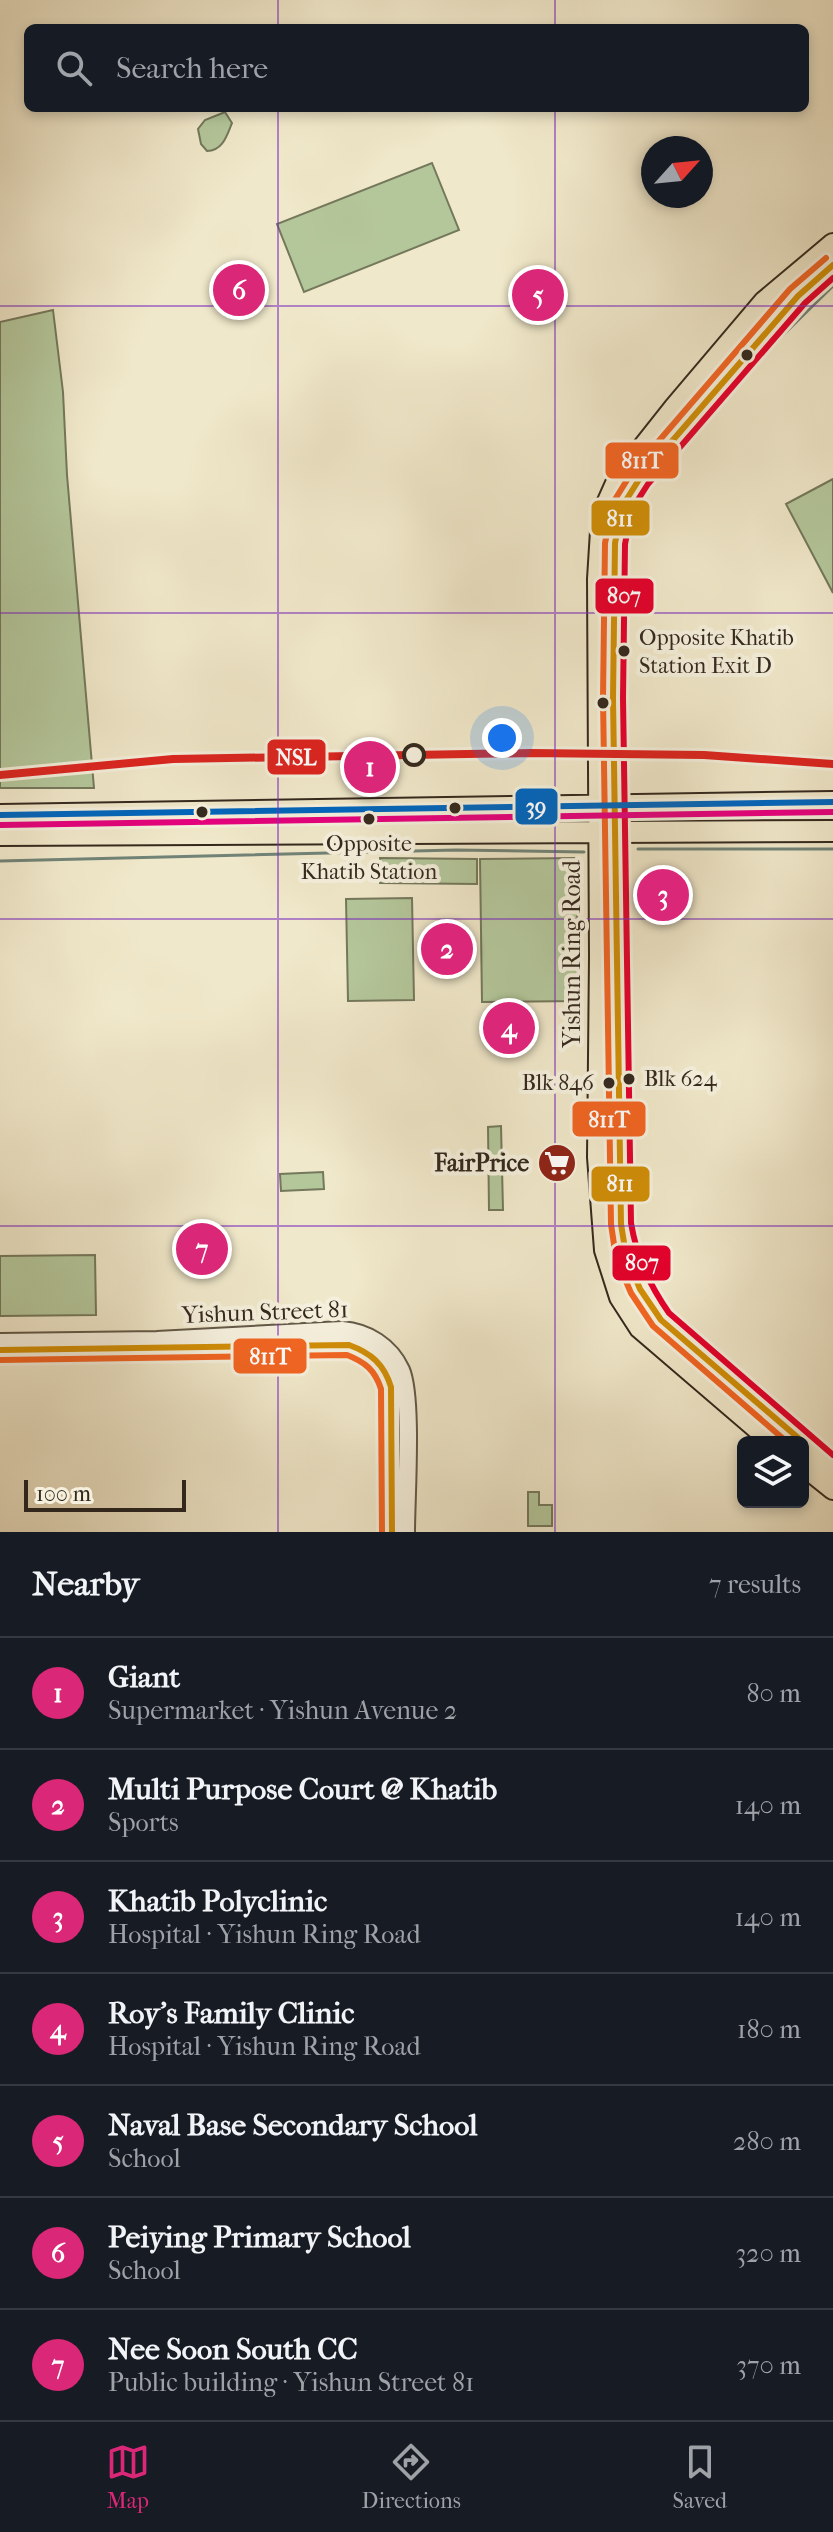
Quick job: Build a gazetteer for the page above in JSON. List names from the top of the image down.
{
  "streets": {
    "main road": ["Yishun Ring Road"],
    "street": ["Yishun Street 81"]
  },
  "places": {
    "other": [
      "Opposite Khatib Station Exit D",
      "Opposite Khatib Station",
      "Blk 624",
      "Blk 846"
    ],
    "supermarket": ["FairPrice"]
  },
  "lines": [
    "transit line 811T",
    "transit line 811",
    "transit line 807",
    "transit line NSL",
    "transit line 39"
  ],
  "scale_bar": "100 m",
  "north": "top right",
  "page": {
    "search": "Search here",
    "pins": [
      "6",
      "5",
      "1",
      "3",
      "2",
      "4",
      "7"
    ],
    "scale": "100 m",
    "heading": ["Nearby", "7 results"],
    "list": [
      {
        "mark": "1",
        "name": "Giant",
        "note": "Supermarket · Yishun Avenue 2",
        "value": "80 m"
      },
      {
        "mark": "2",
        "name": "Multi Purpose Court @ Khatib",
        "note": "Sports",
        "value": "140 m"
      },
      {
        "mark": "3",
        "name": "Khatib Polyclinic",
        "note": "Hospital · Yishun Ring Road",
        "value": "140 m"
      },
      {
        "mark": "4",
        "name": "Roy's Family Clinic",
        "note": "Hospital · Yishun Ring Road",
        "value": "180 m"
      },
      {
        "mark": "5",
        "name": "Naval Base Secondary School",
        "note": "School",
        "value": "280 m"
      },
      {
        "mark": "6",
        "name": "Peiying Primary School",
        "note": "School",
        "value": "320 m"
      },
      {
        "mark": "7",
        "name": "Nee Soon South CC",
        "note": "Public building · Yishun Street 81",
        "value": "370 m"
      }
    ],
    "nav": ["Map", "Directions", "Saved"]
  }
}
